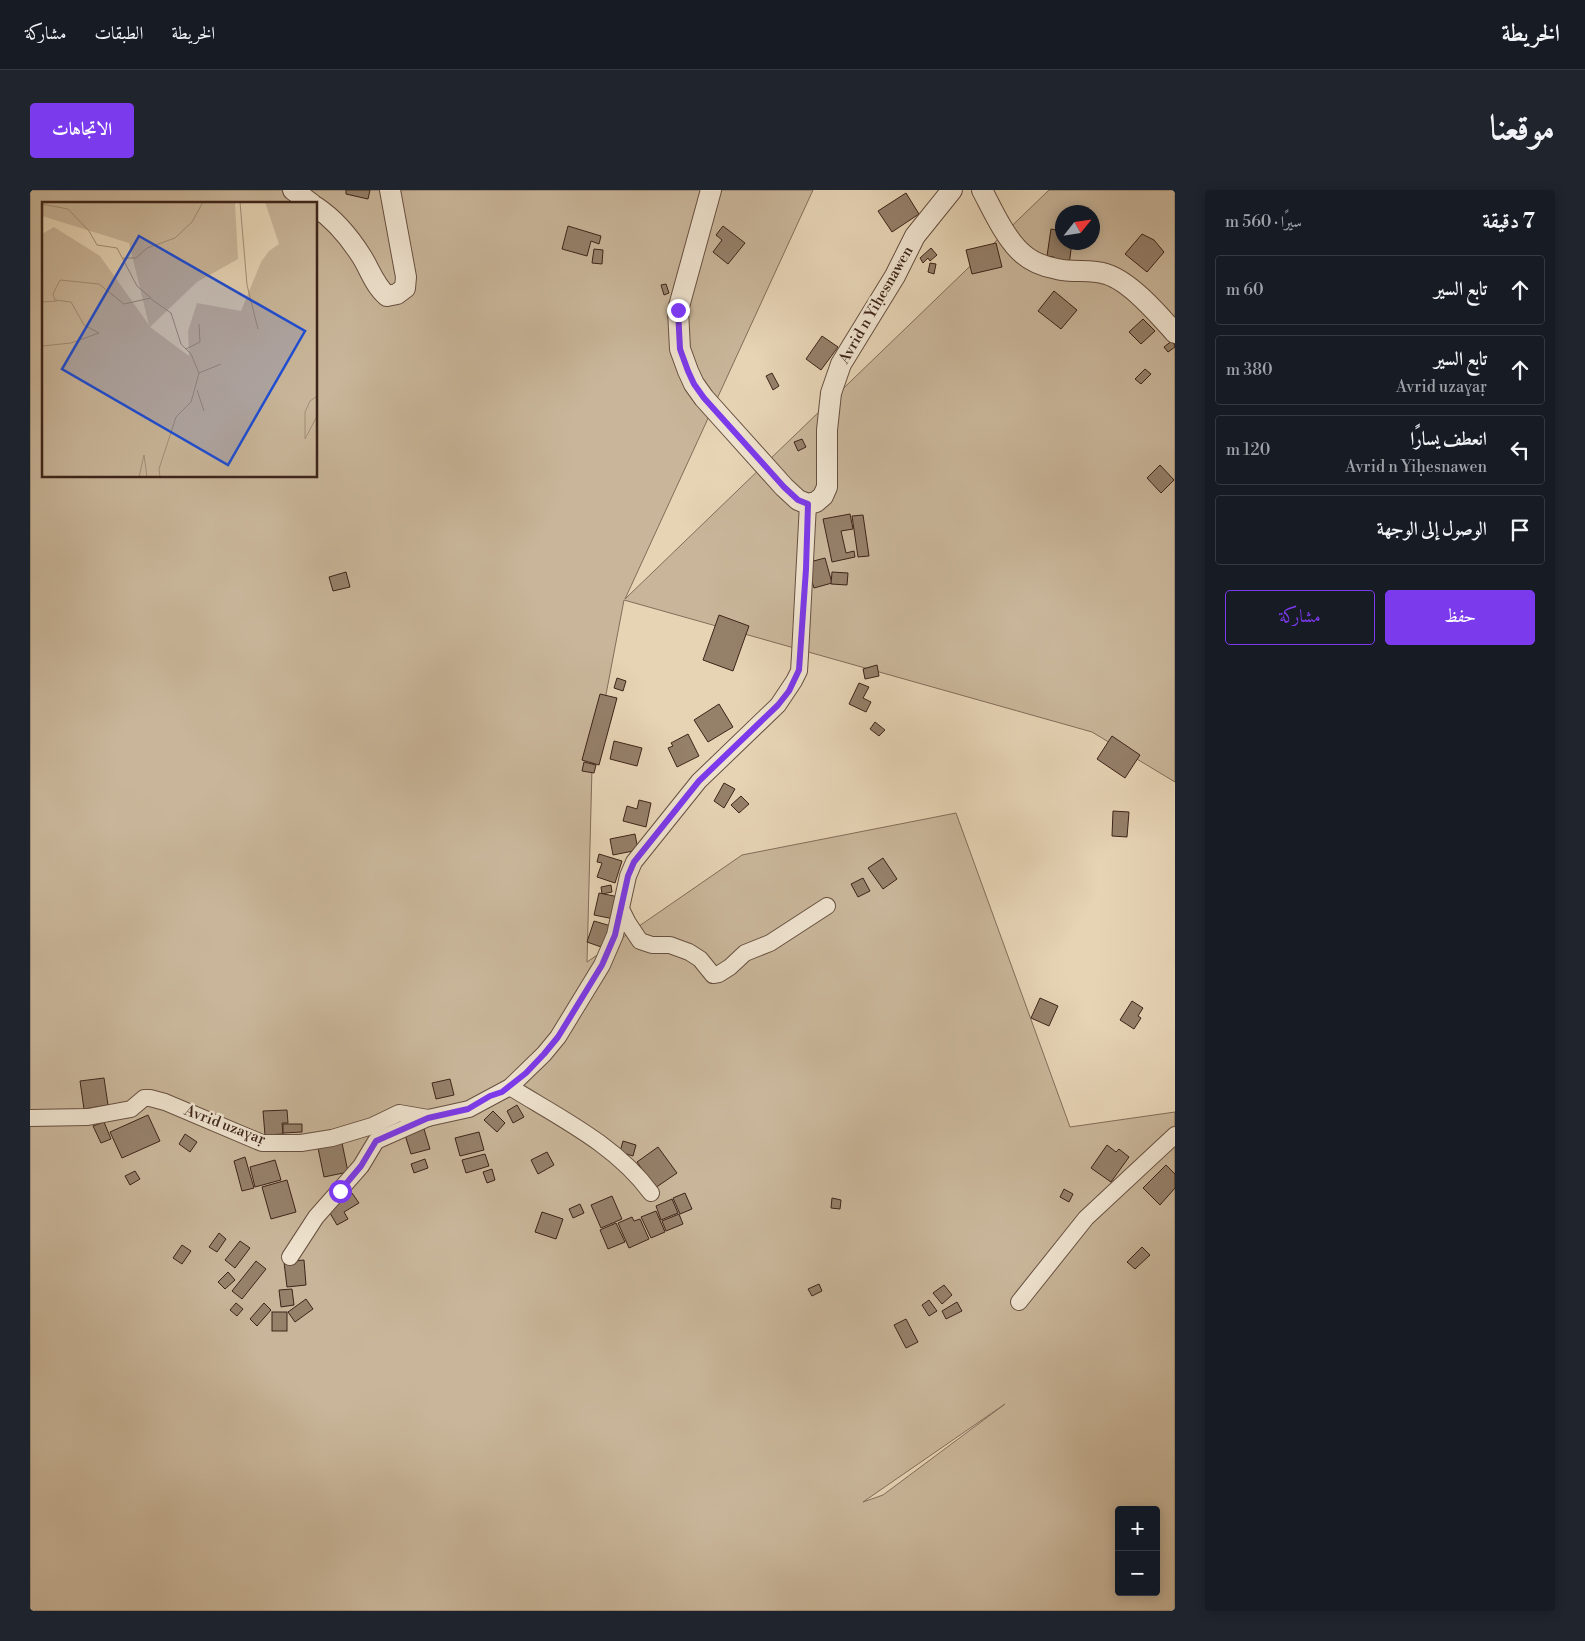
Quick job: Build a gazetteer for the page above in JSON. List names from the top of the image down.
{
  "streets": {
    "street": ["Avrid n Yiḥesnawen", "Avrid uzaɣaṛ"]
  },
  "crossings": [
    ["Avrid n Yiḥesnawen", "Avrid uzaɣaṛ"]
  ],
  "north": "top right",
  "page": {
    "header": "الخريطة",
    "nav": ["الخريطة", "الطبقات", "مشاركة"],
    "title": "موقعنا",
    "buttons": [
      "الاتجاهات",
      ["حفظ", "مشاركة"]
    ],
    "heading": ["7 دقيقة", "سيرًا · 560 m"],
    "list": [
      ["تابع السير", "60 m"],
      ["تابع السير", "Avrid uzaɣaṛ", "380 m"],
      ["انعطف يسارًا", "Avrid n Yiḥesnawen", "120 m"],
      "الوصول إلى الوجهة"
    ],
    "map_buttons": ["+", "−"]
  }
}
